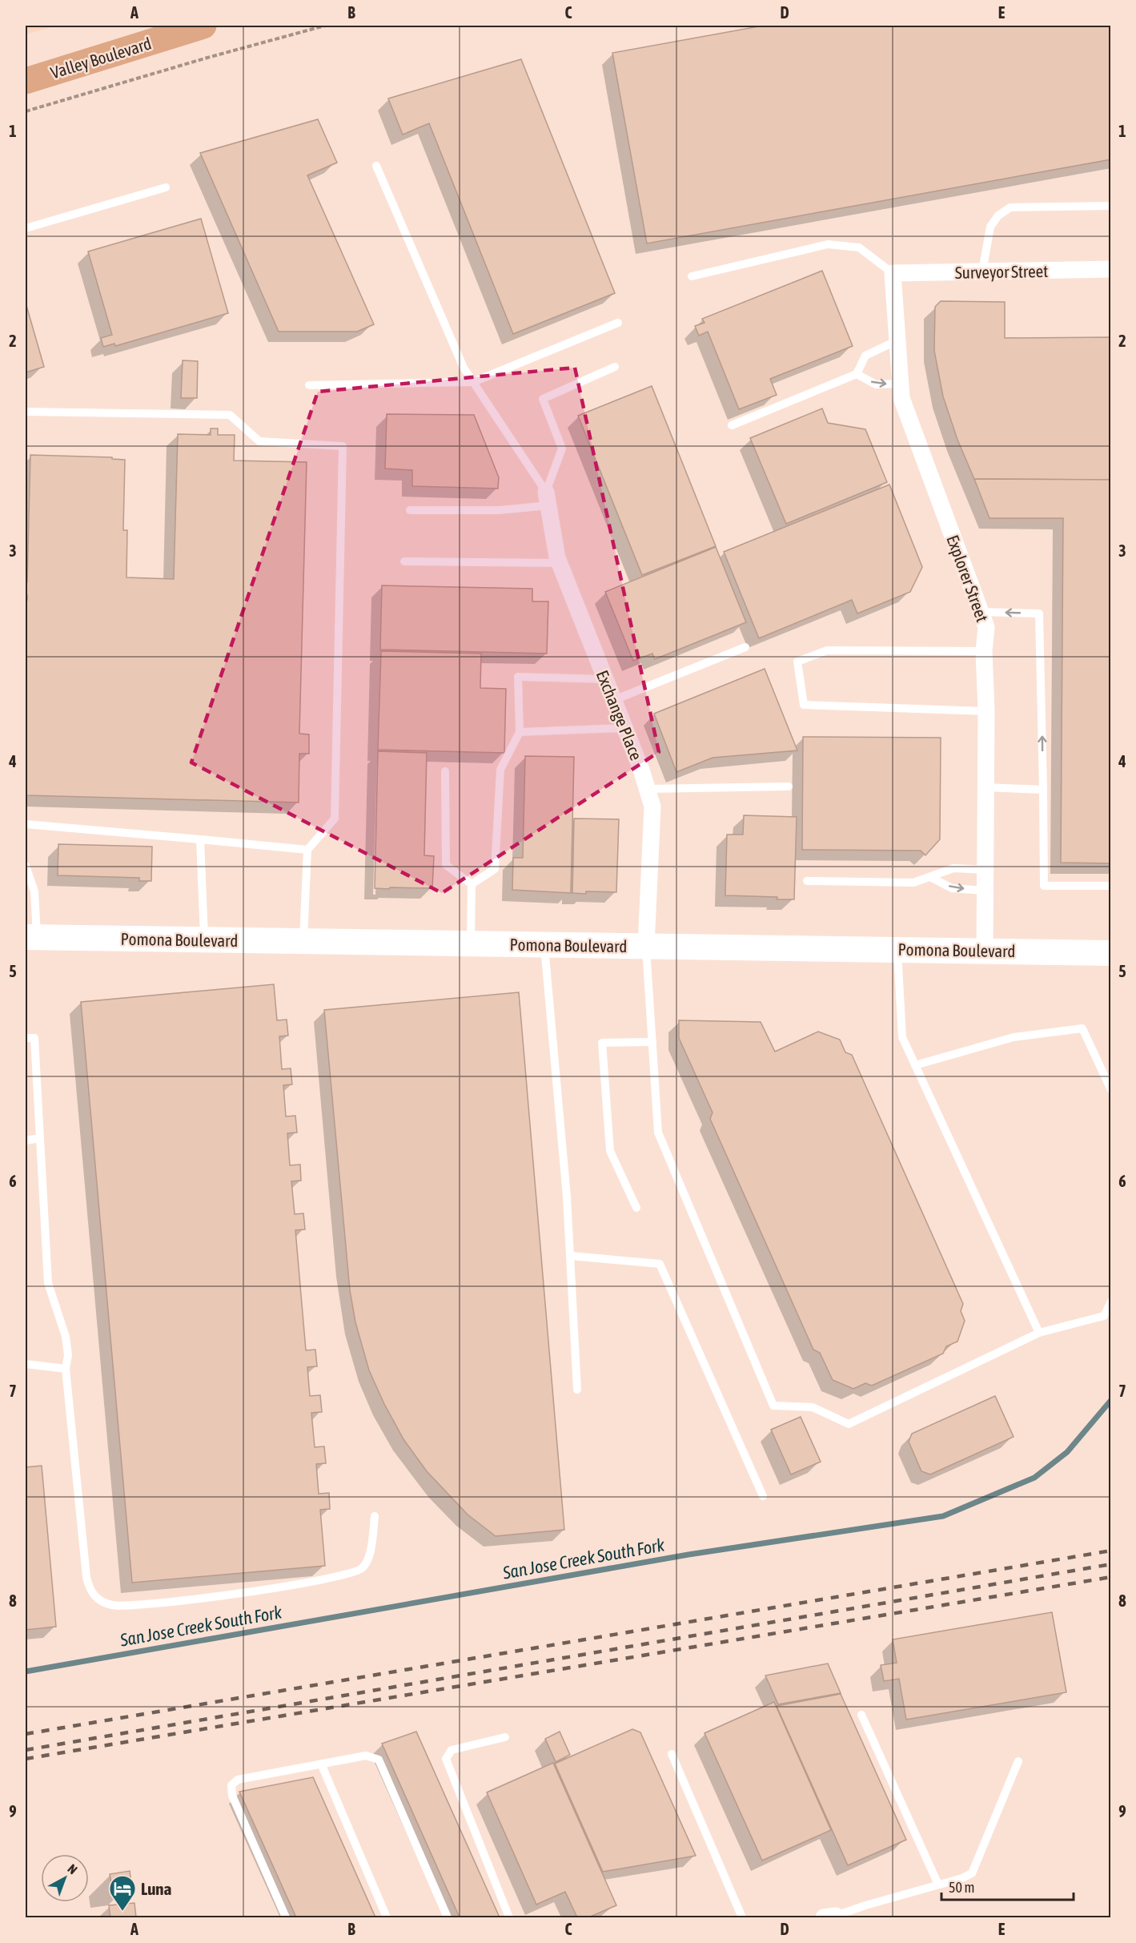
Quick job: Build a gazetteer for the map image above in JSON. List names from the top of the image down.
{
  "streets": {
    "main road": ["Valley Boulevard"],
    "street": [
      "Surveyor Street",
      "Explorer Street",
      "Exchange Place",
      "Pomona Boulevard"
    ]
  },
  "crossings": [
    ["Surveyor Street", "Explorer Street"],
    ["Explorer Street", "Pomona Boulevard"],
    ["Exchange Place", "Pomona Boulevard"]
  ],
  "water": ["San Jose Creek South Fork"],
  "places": {
    "hotel": ["Luna"]
  },
  "scale_bar": "50 m",
  "north": "top right",
  "grid": {
    "columns": [
      "A",
      "B",
      "C",
      "D",
      "E"
    ],
    "rows": [
      "1",
      "2",
      "3",
      "4",
      "5",
      "6",
      "7",
      "8",
      "9"
    ]
  }
}
